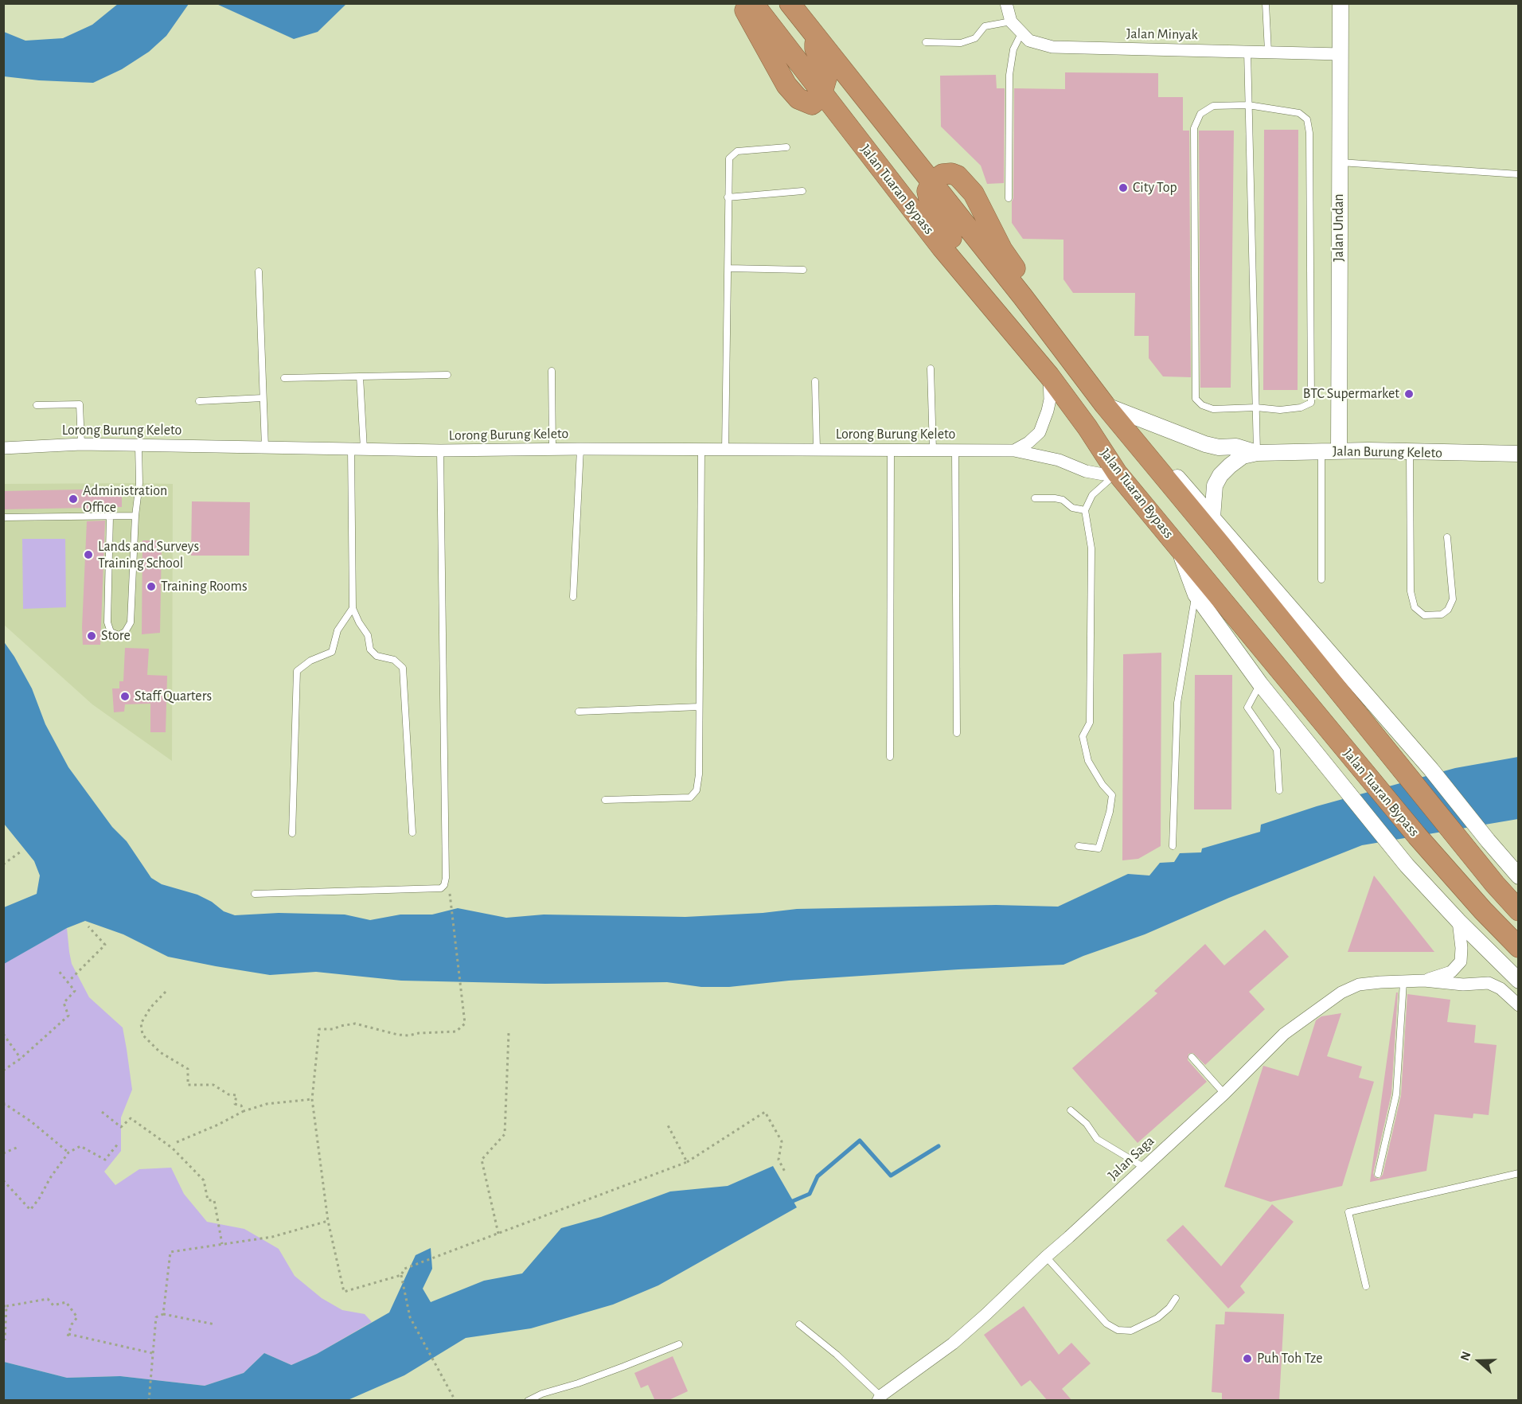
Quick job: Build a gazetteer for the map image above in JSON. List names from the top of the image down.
{
  "streets": {
    "highway": ["Jalan Tuaran Bypass"],
    "street": [
      "Jalan Minyak",
      "Jalan Undan",
      "Lorong Burung Keleto",
      "Jalan Burung Keleto",
      "Jalan Saga"
    ]
  },
  "crossings": [
    ["Jalan Minyak", "Jalan Undan"],
    ["Jalan Tuaran Bypass", "Lorong Burung Keleto"],
    ["Jalan Tuaran Bypass", "Jalan Burung Keleto"],
    ["Jalan Undan", "Jalan Burung Keleto"]
  ],
  "places": [
    "City Top",
    "BTC Supermarket",
    "Administration Office",
    "Lands and Surveys Training School",
    "Training Rooms",
    "Store",
    "Staff Quarters",
    "Puh Toh Tze"
  ],
  "north": "left"
}
